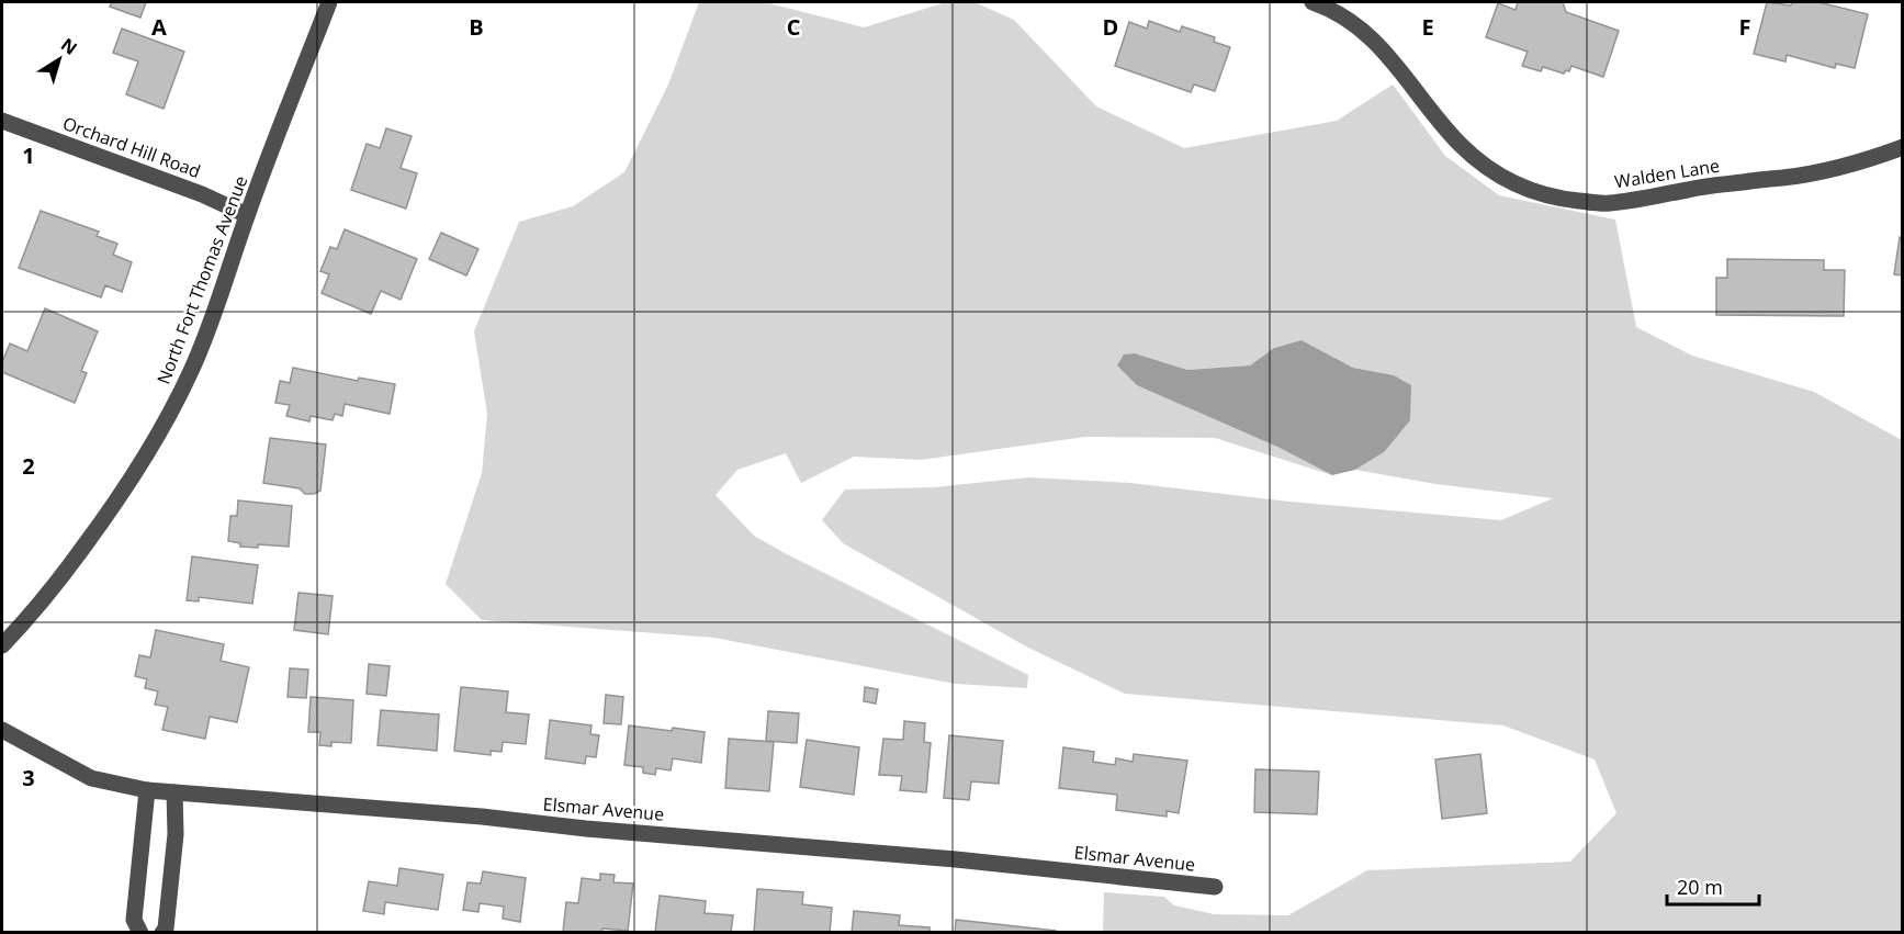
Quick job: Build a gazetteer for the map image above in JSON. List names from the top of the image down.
{
  "streets": {
    "street": [
      "Orchard Hill Road",
      "Walden Lane",
      "North Fort Thomas Avenue",
      "Elsmar Avenue"
    ]
  },
  "crossings": [
    ["Orchard Hill Road", "North Fort Thomas Avenue"]
  ],
  "scale_bar": "20 m",
  "north": "top right",
  "grid": {
    "columns": [
      "A",
      "B",
      "C",
      "D",
      "E",
      "F"
    ],
    "rows": ["1", "2", "3"]
  }
}
